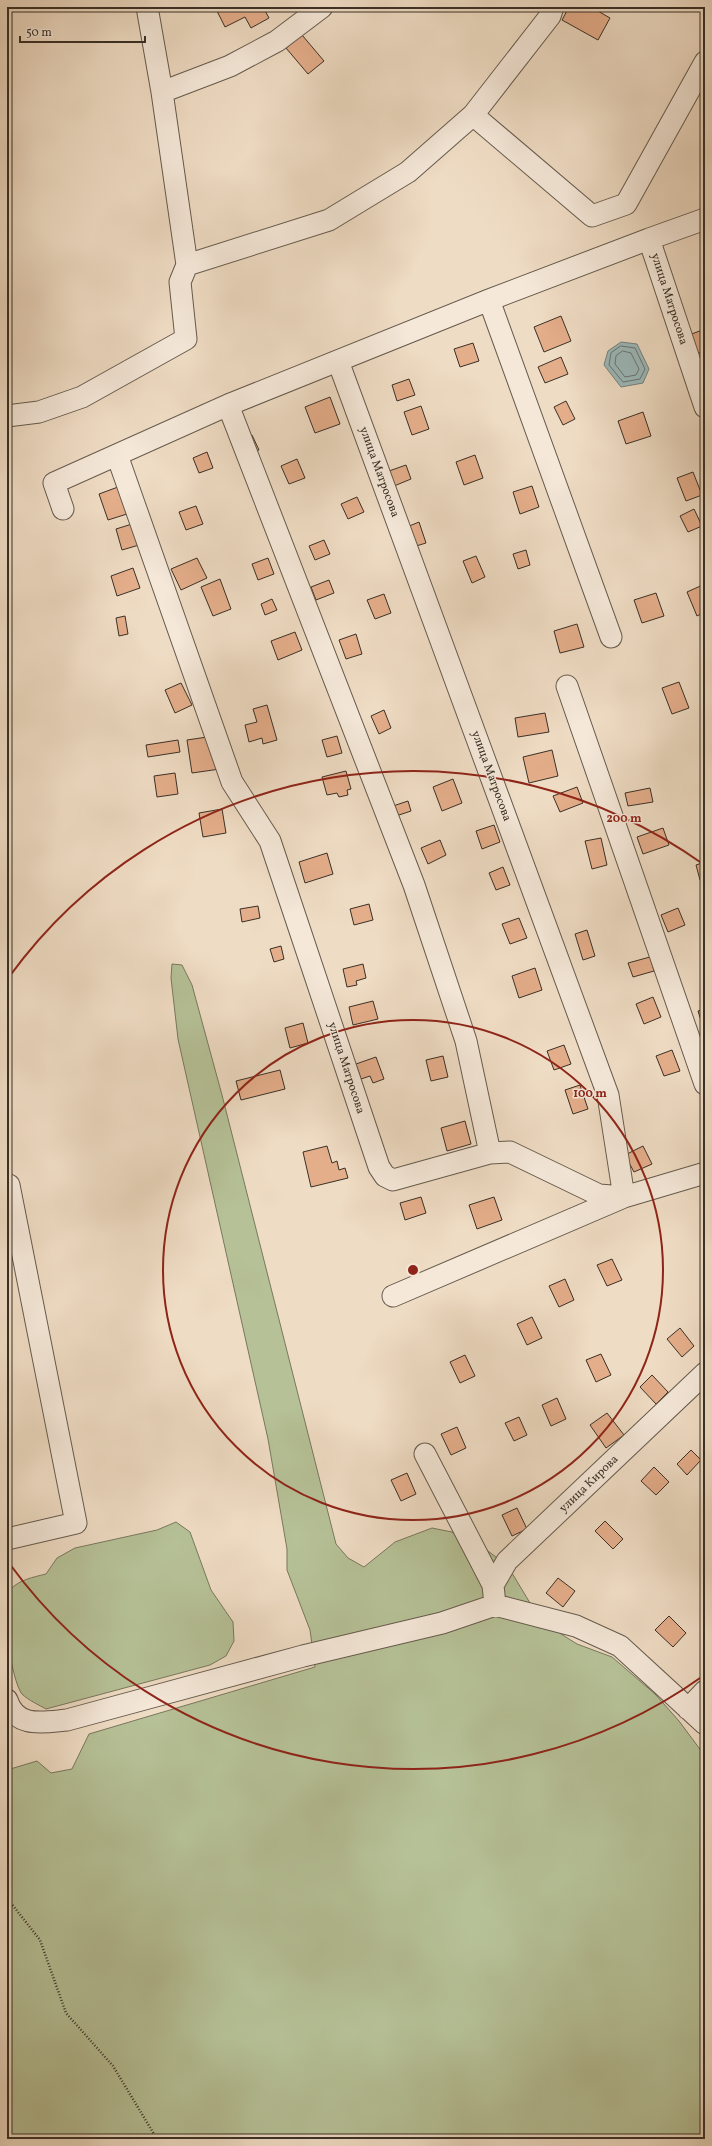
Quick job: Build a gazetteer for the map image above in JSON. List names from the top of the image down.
{
  "streets": {
    "street": ["улица Матросова", "улица Кирова"]
  },
  "scale_bar": "50 m",
  "rings": ["200 m", "100 m"]
}
